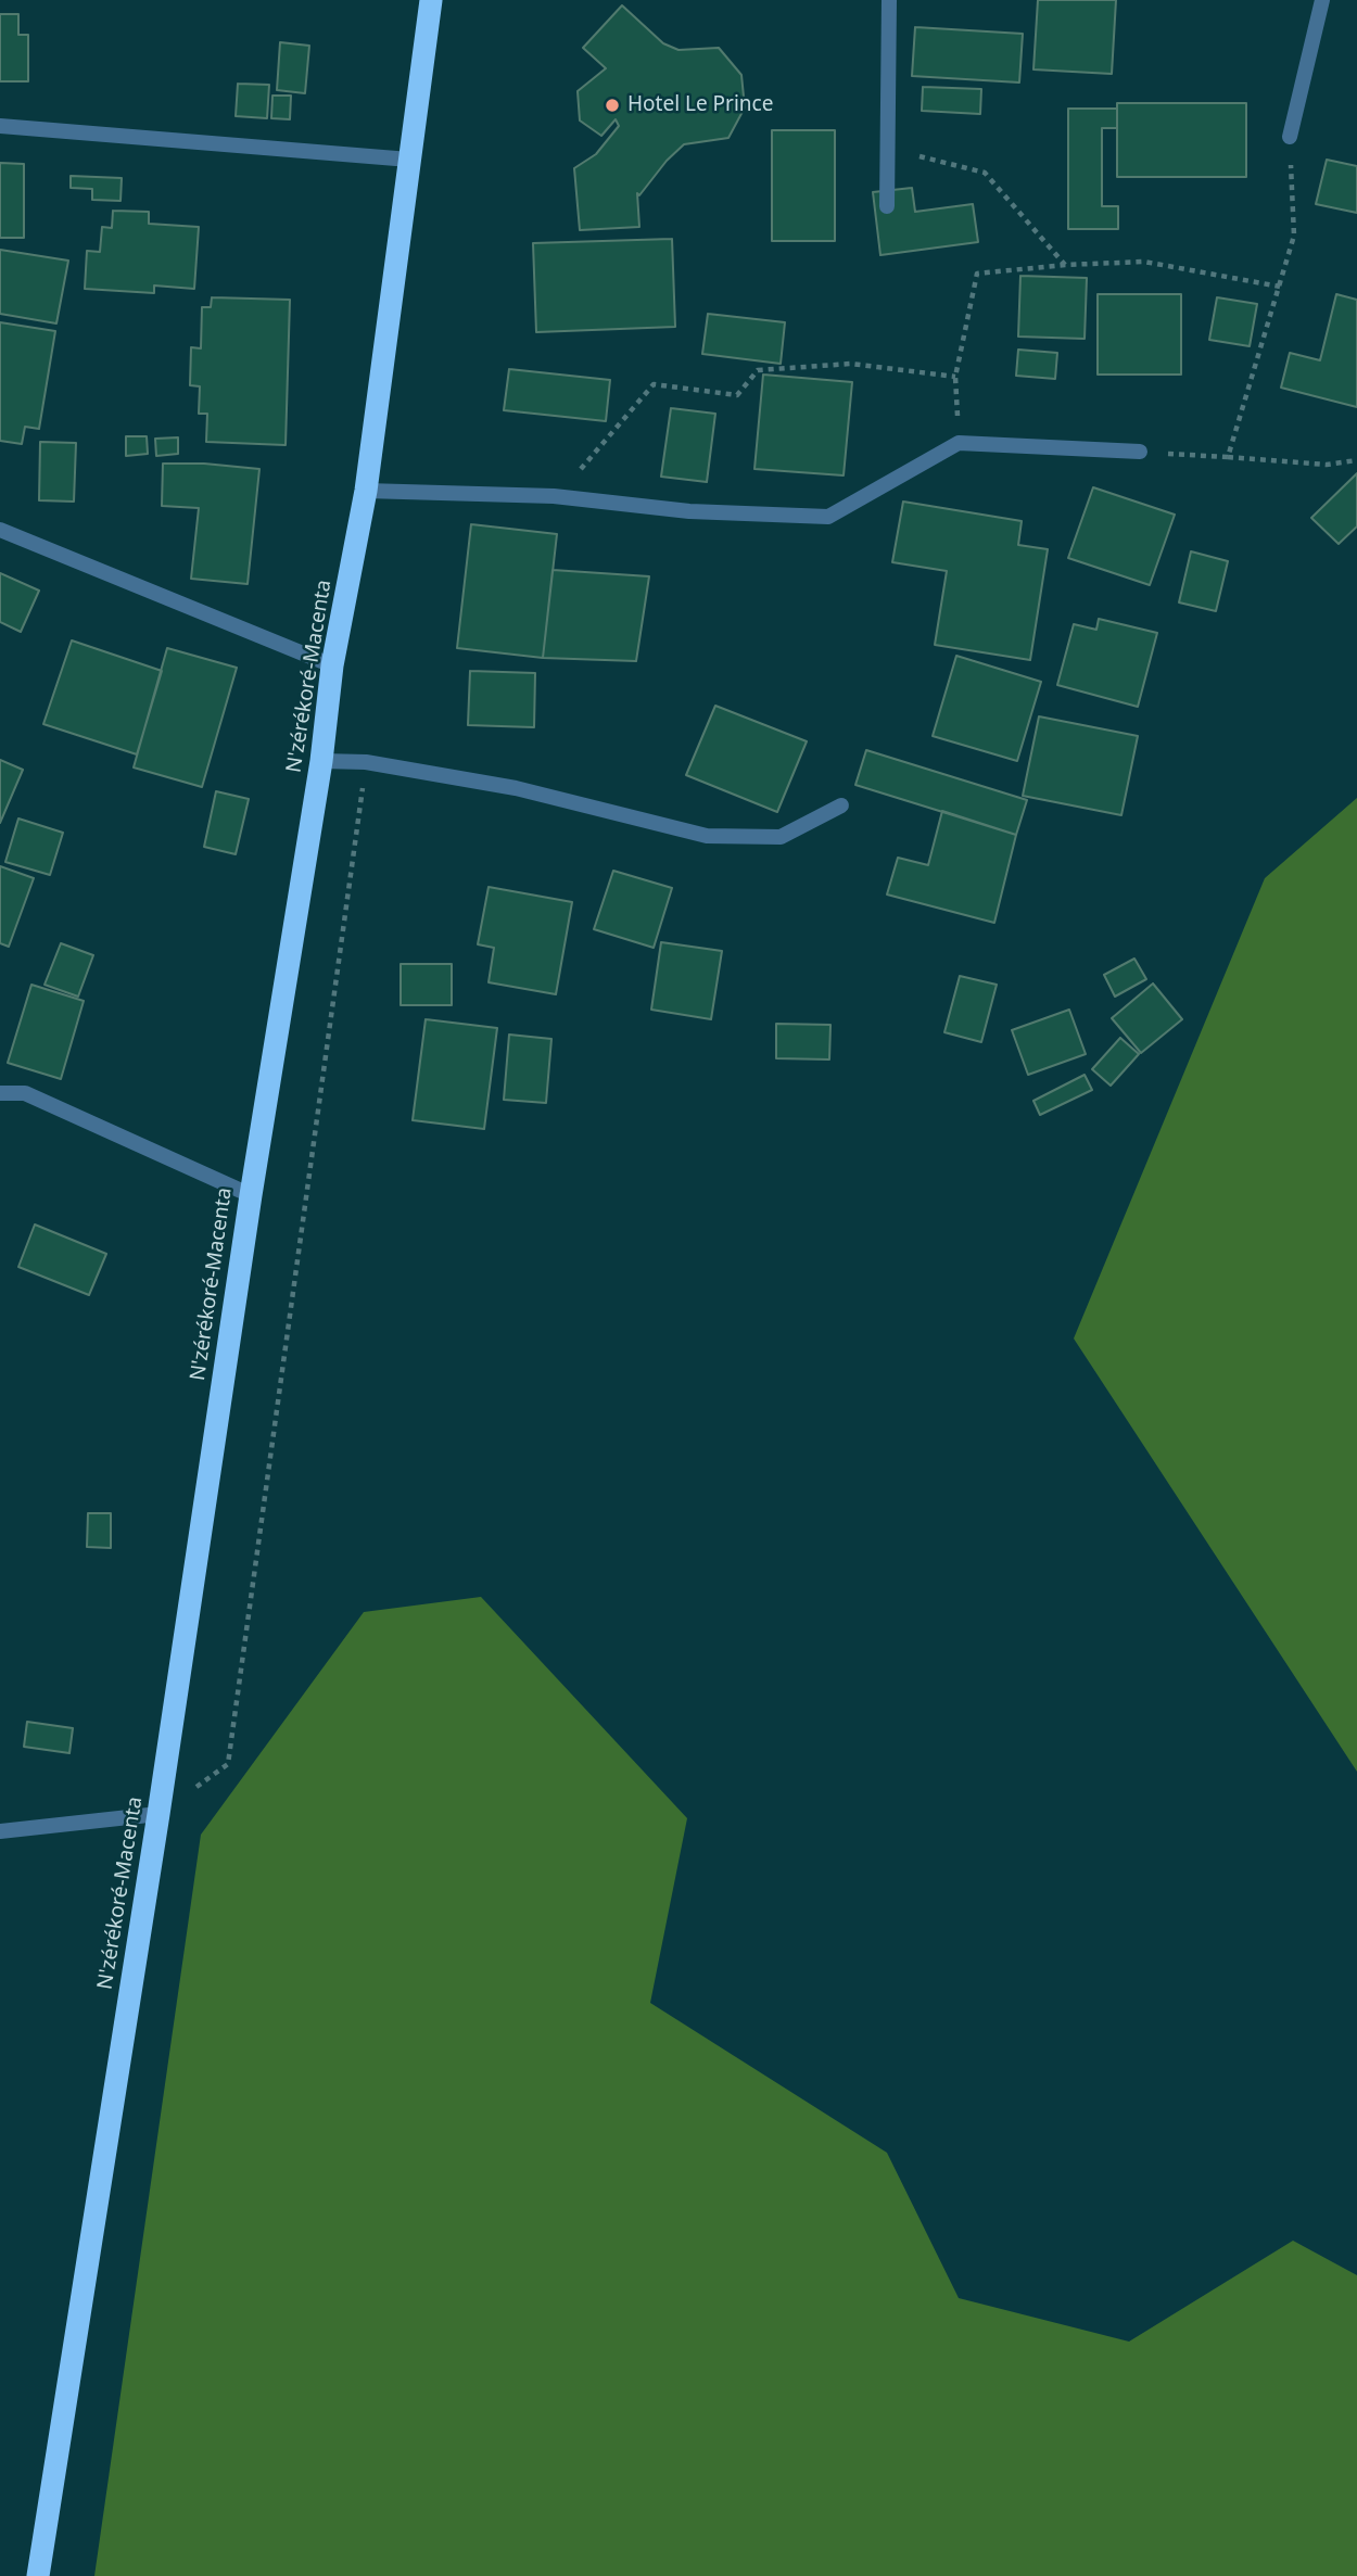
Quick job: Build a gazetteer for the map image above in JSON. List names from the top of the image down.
{
  "streets": {
    "highway": ["N'zérékoré-Macenta"]
  },
  "places": ["Hotel Le Prince"]
}
